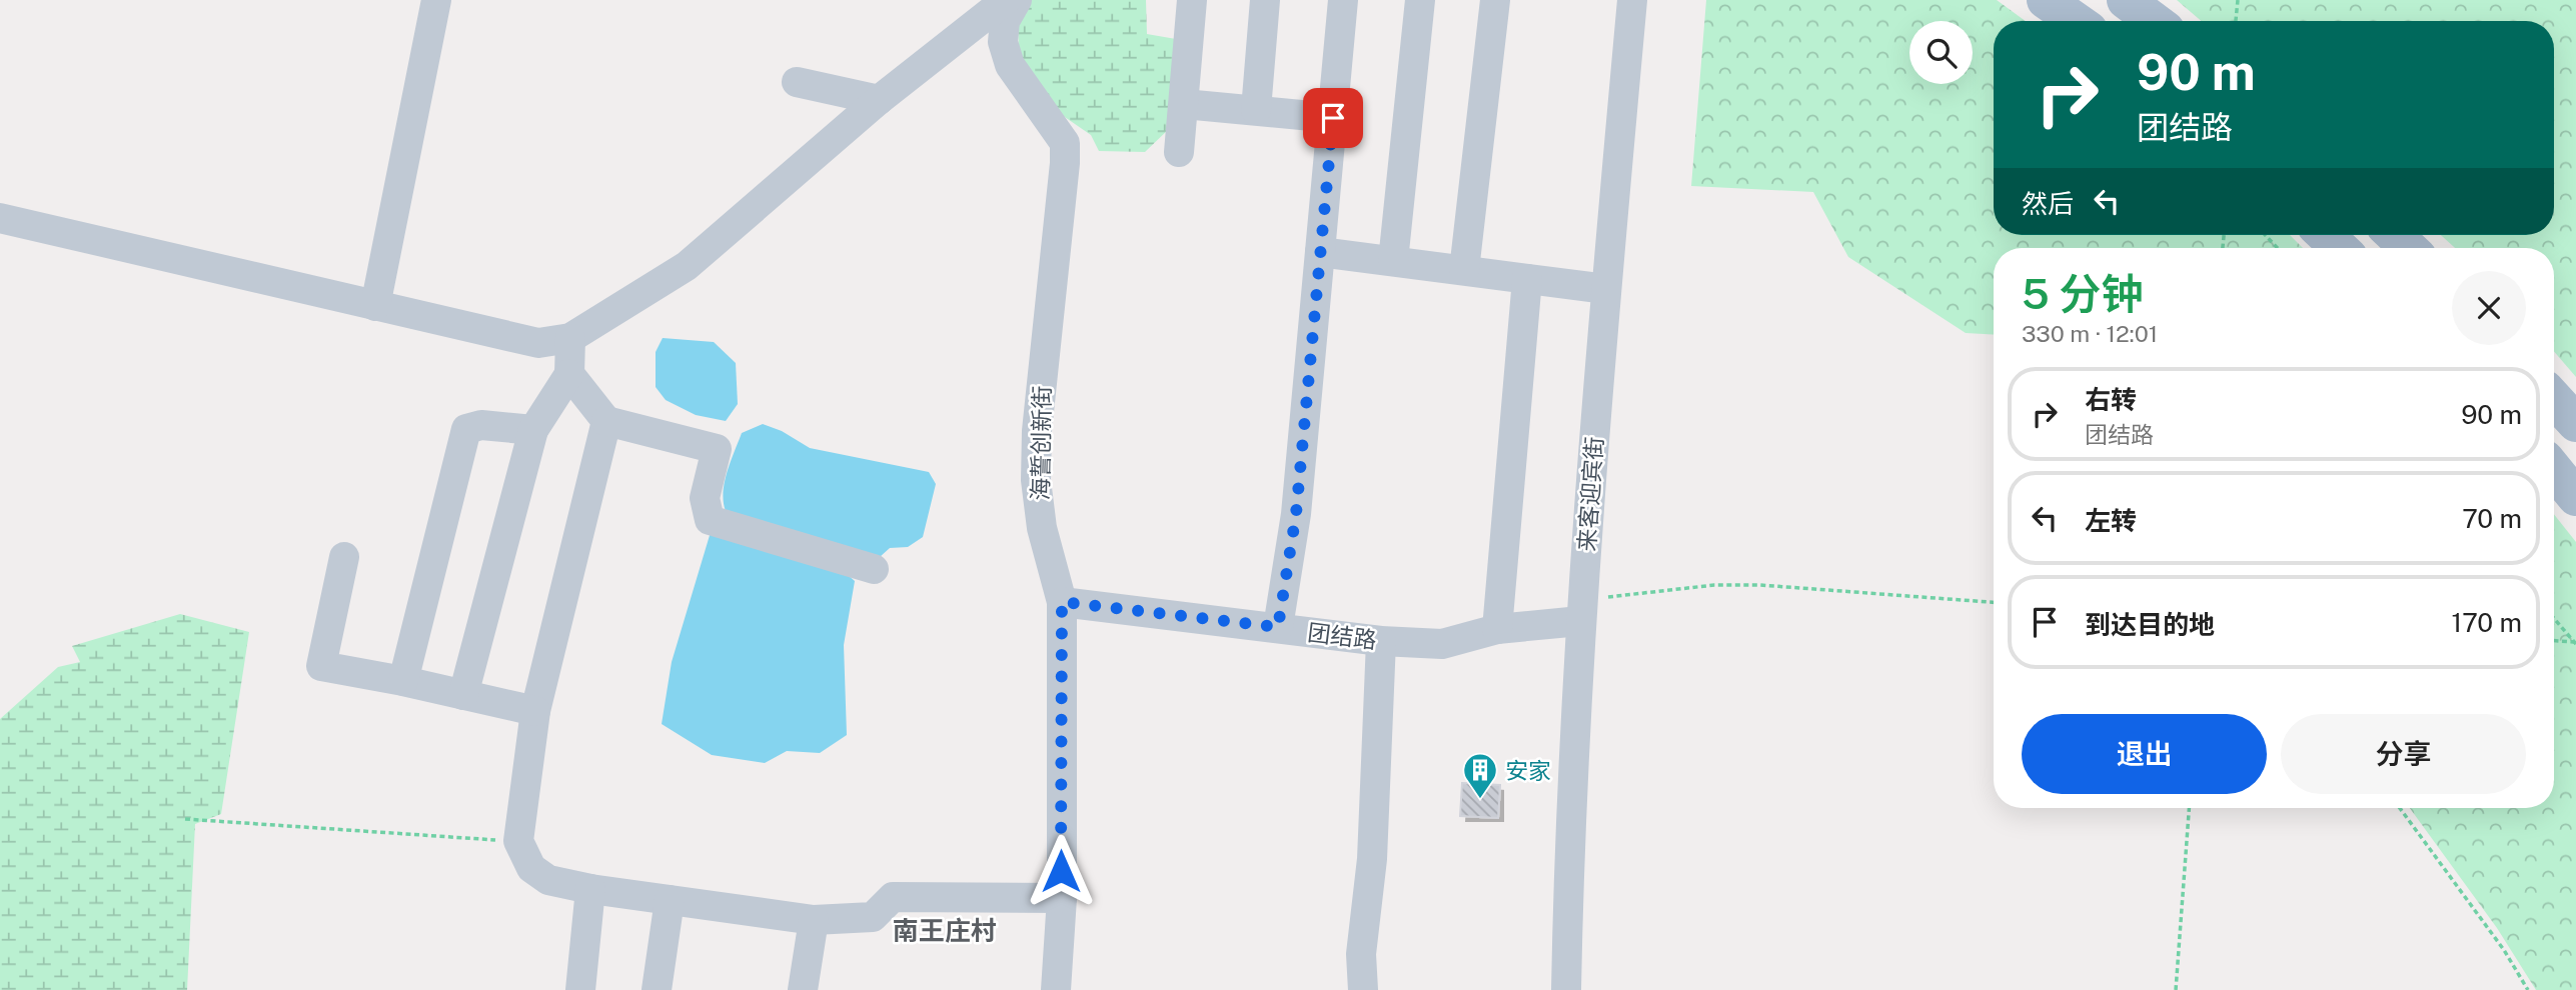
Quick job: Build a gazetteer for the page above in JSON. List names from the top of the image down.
{
  "streets": {
    "street": ["海誓创新街", "来客迎宾街", "团结路"]
  },
  "crossings": [
    ["海誓创新街", "团结路"],
    ["来客迎宾街", "团结路"]
  ],
  "districts": ["南王庄村"],
  "places": {
    "building": ["安家"]
  },
  "page": {
    "turn": ["90 m", "团结路"],
    "then": "然后",
    "heading": ["5 分钟", "330 m · 12:01"],
    "list": [
      {
        "name": "右转",
        "note": "团结路",
        "value": "90 m"
      },
      {
        "name": "左转",
        "value": "70 m"
      },
      {
        "name": "到达目的地",
        "value": "170 m"
      }
    ],
    "buttons": ["退出", "分享"]
  }
}
